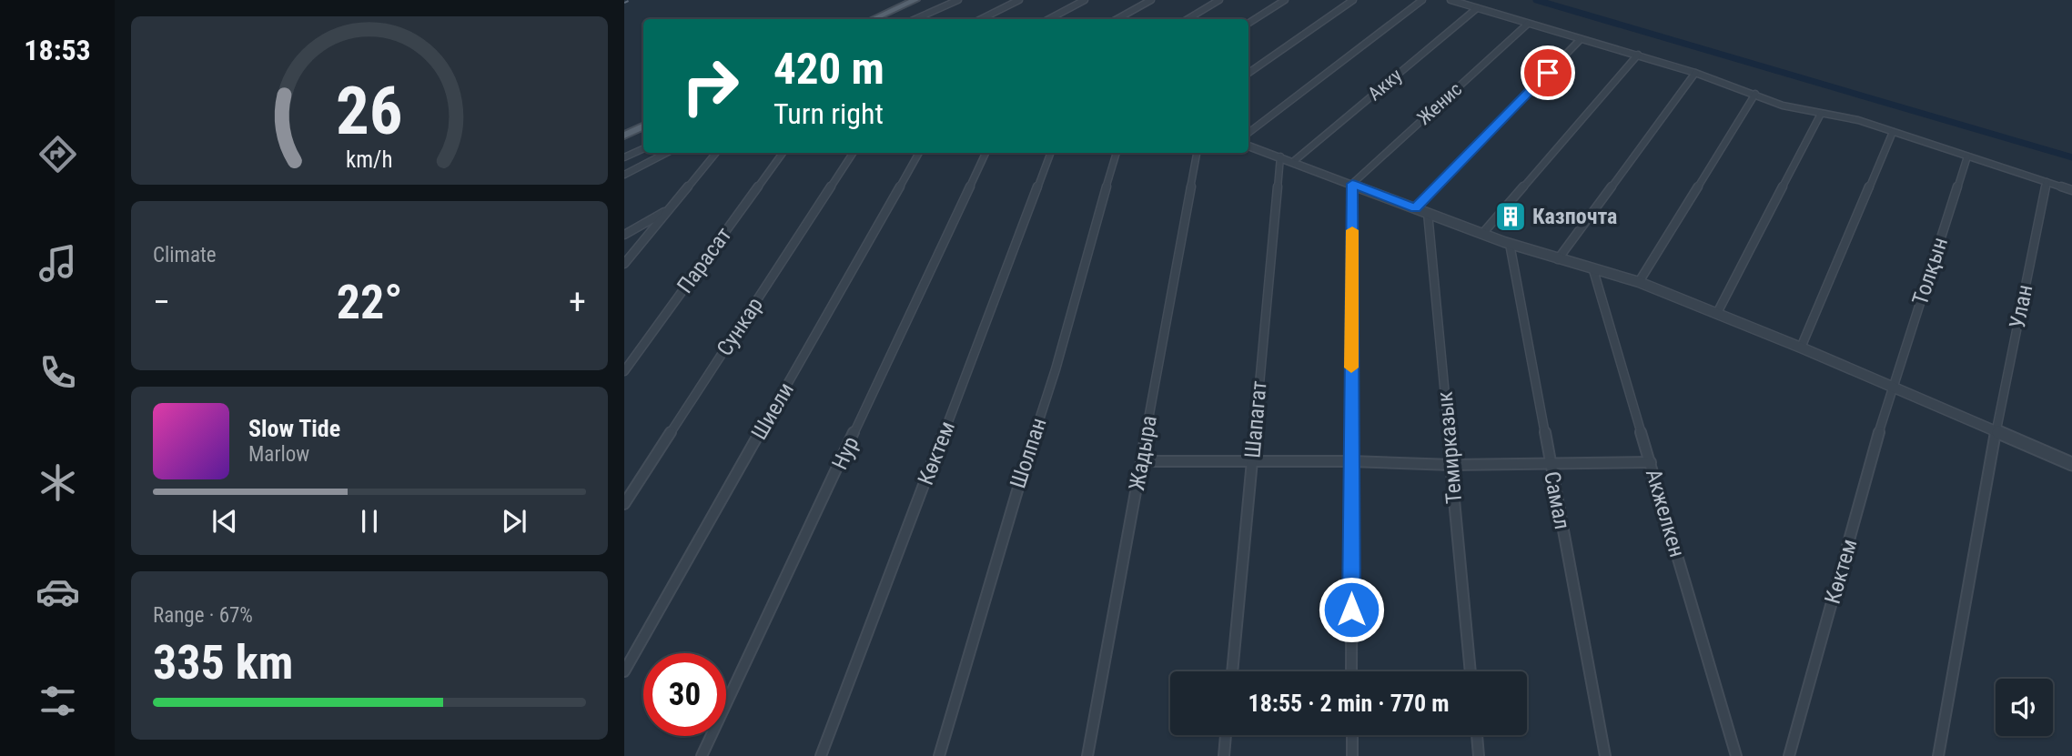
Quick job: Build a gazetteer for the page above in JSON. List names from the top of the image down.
{
  "streets": {
    "street": [
      "Акку",
      "Женис",
      "Парасат",
      "Толқын",
      "Улан",
      "Сункар",
      "Шиели",
      "Шапагат",
      "Темирказык",
      "Нур",
      "Көктем",
      "Шолпан",
      "Жадыра",
      "Самал",
      "Акжелкен"
    ]
  },
  "crossings": [
    ["Толқын", "Көктем"]
  ],
  "places": {
    "building": ["Казпочта"]
  },
  "page": {
    "tabs": "18:53",
    "turn": ["420 m", "Turn right"],
    "tile": [
      "Climate",
      ["Range · 67%", "335 km"]
    ],
    "heat": ["−", "22°", "+"],
    "song": ["Slow Tide", "Marlow"],
    "limit": "30",
    "trip": "18:55 · 2 min · 770 m",
    "gauge": ["26", "km/h"]
  }
}
